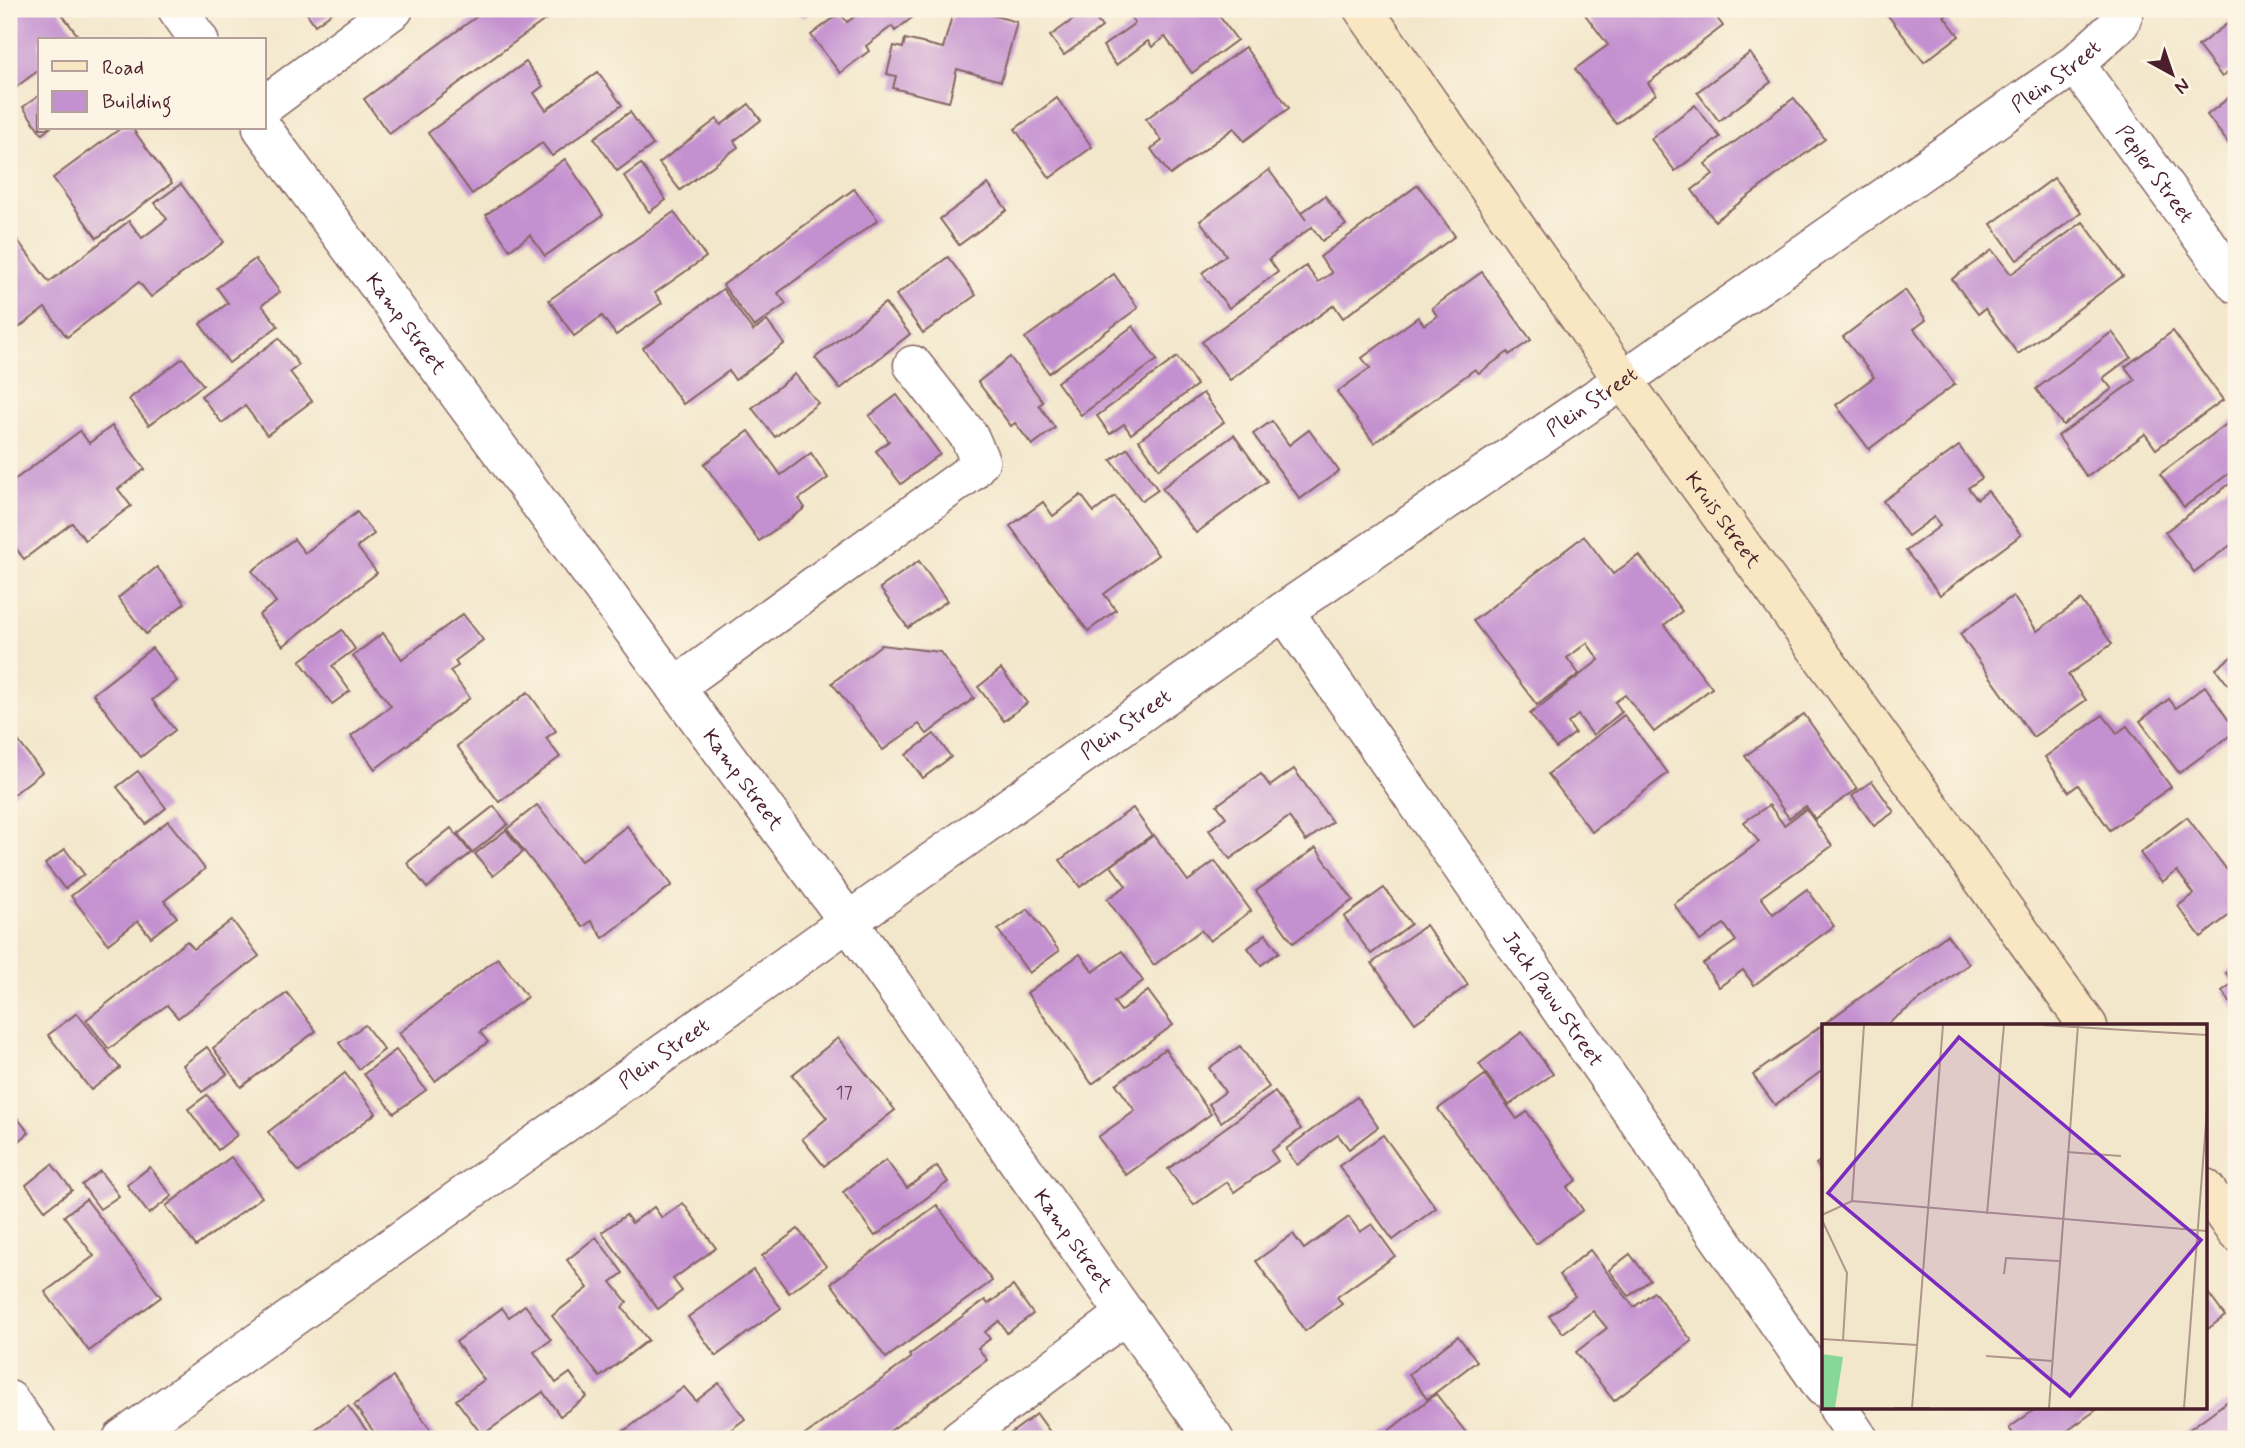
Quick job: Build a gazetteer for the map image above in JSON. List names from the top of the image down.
{
  "streets": {
    "street": [
      "Plein Street",
      "Pepler Street",
      "Kamp Street",
      "Kruis Street",
      "Jack Pauw Street"
    ]
  },
  "crossings": [
    ["Plein Street", "Pepler Street"],
    ["Plein Street", "Kamp Street"],
    ["Plein Street", "Kruis Street"],
    ["Plein Street", "Jack Pauw Street"]
  ],
  "house_numbers": ["17"],
  "legend": ["Road", "Building"],
  "north": "bottom right"
}
